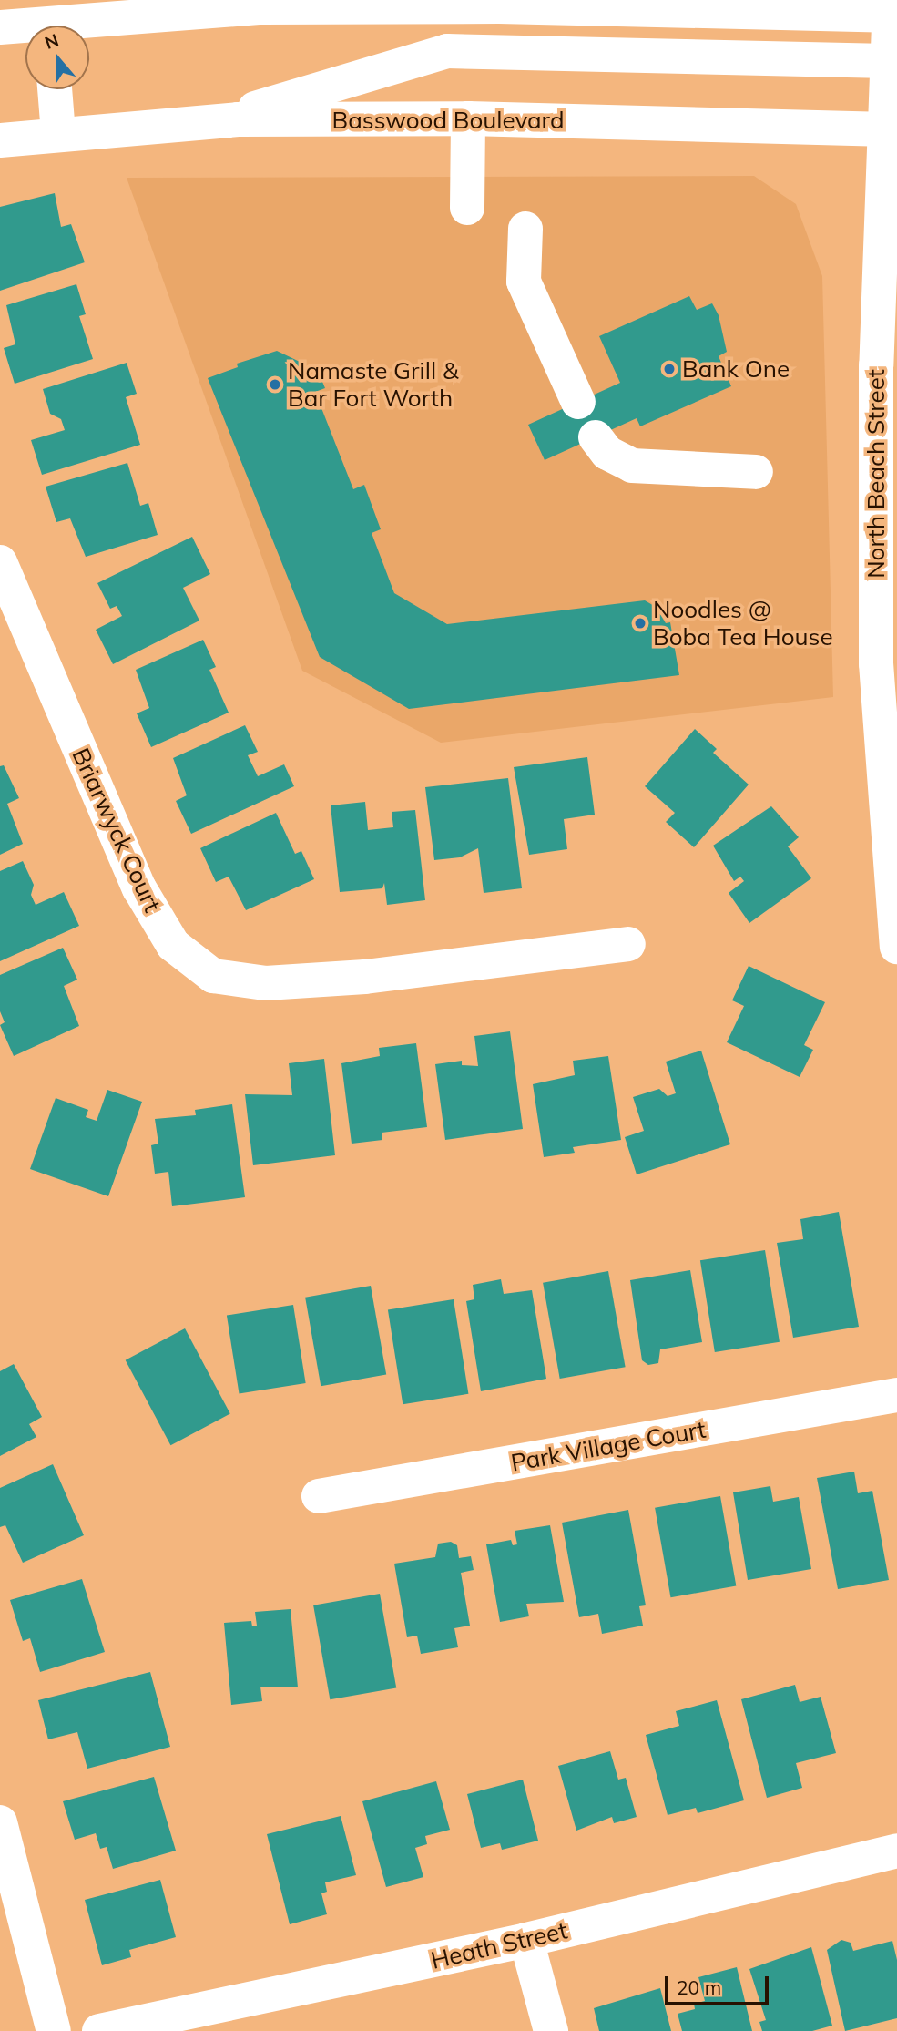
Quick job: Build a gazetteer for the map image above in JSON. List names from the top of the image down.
{
  "streets": {
    "main road": [
      "Basswood Boulevard",
      "North Beach Street",
      "Briarwyck Court",
      "Park Village Court",
      "Heath Street"
    ]
  },
  "crossings": [
    ["Basswood Boulevard", "North Beach Street"]
  ],
  "places": ["Bank One", "Namaste Grill & Bar Fort Worth", "Noodles @ Boba Tea House"],
  "scale_bar": "20 m",
  "north": "top"
}
